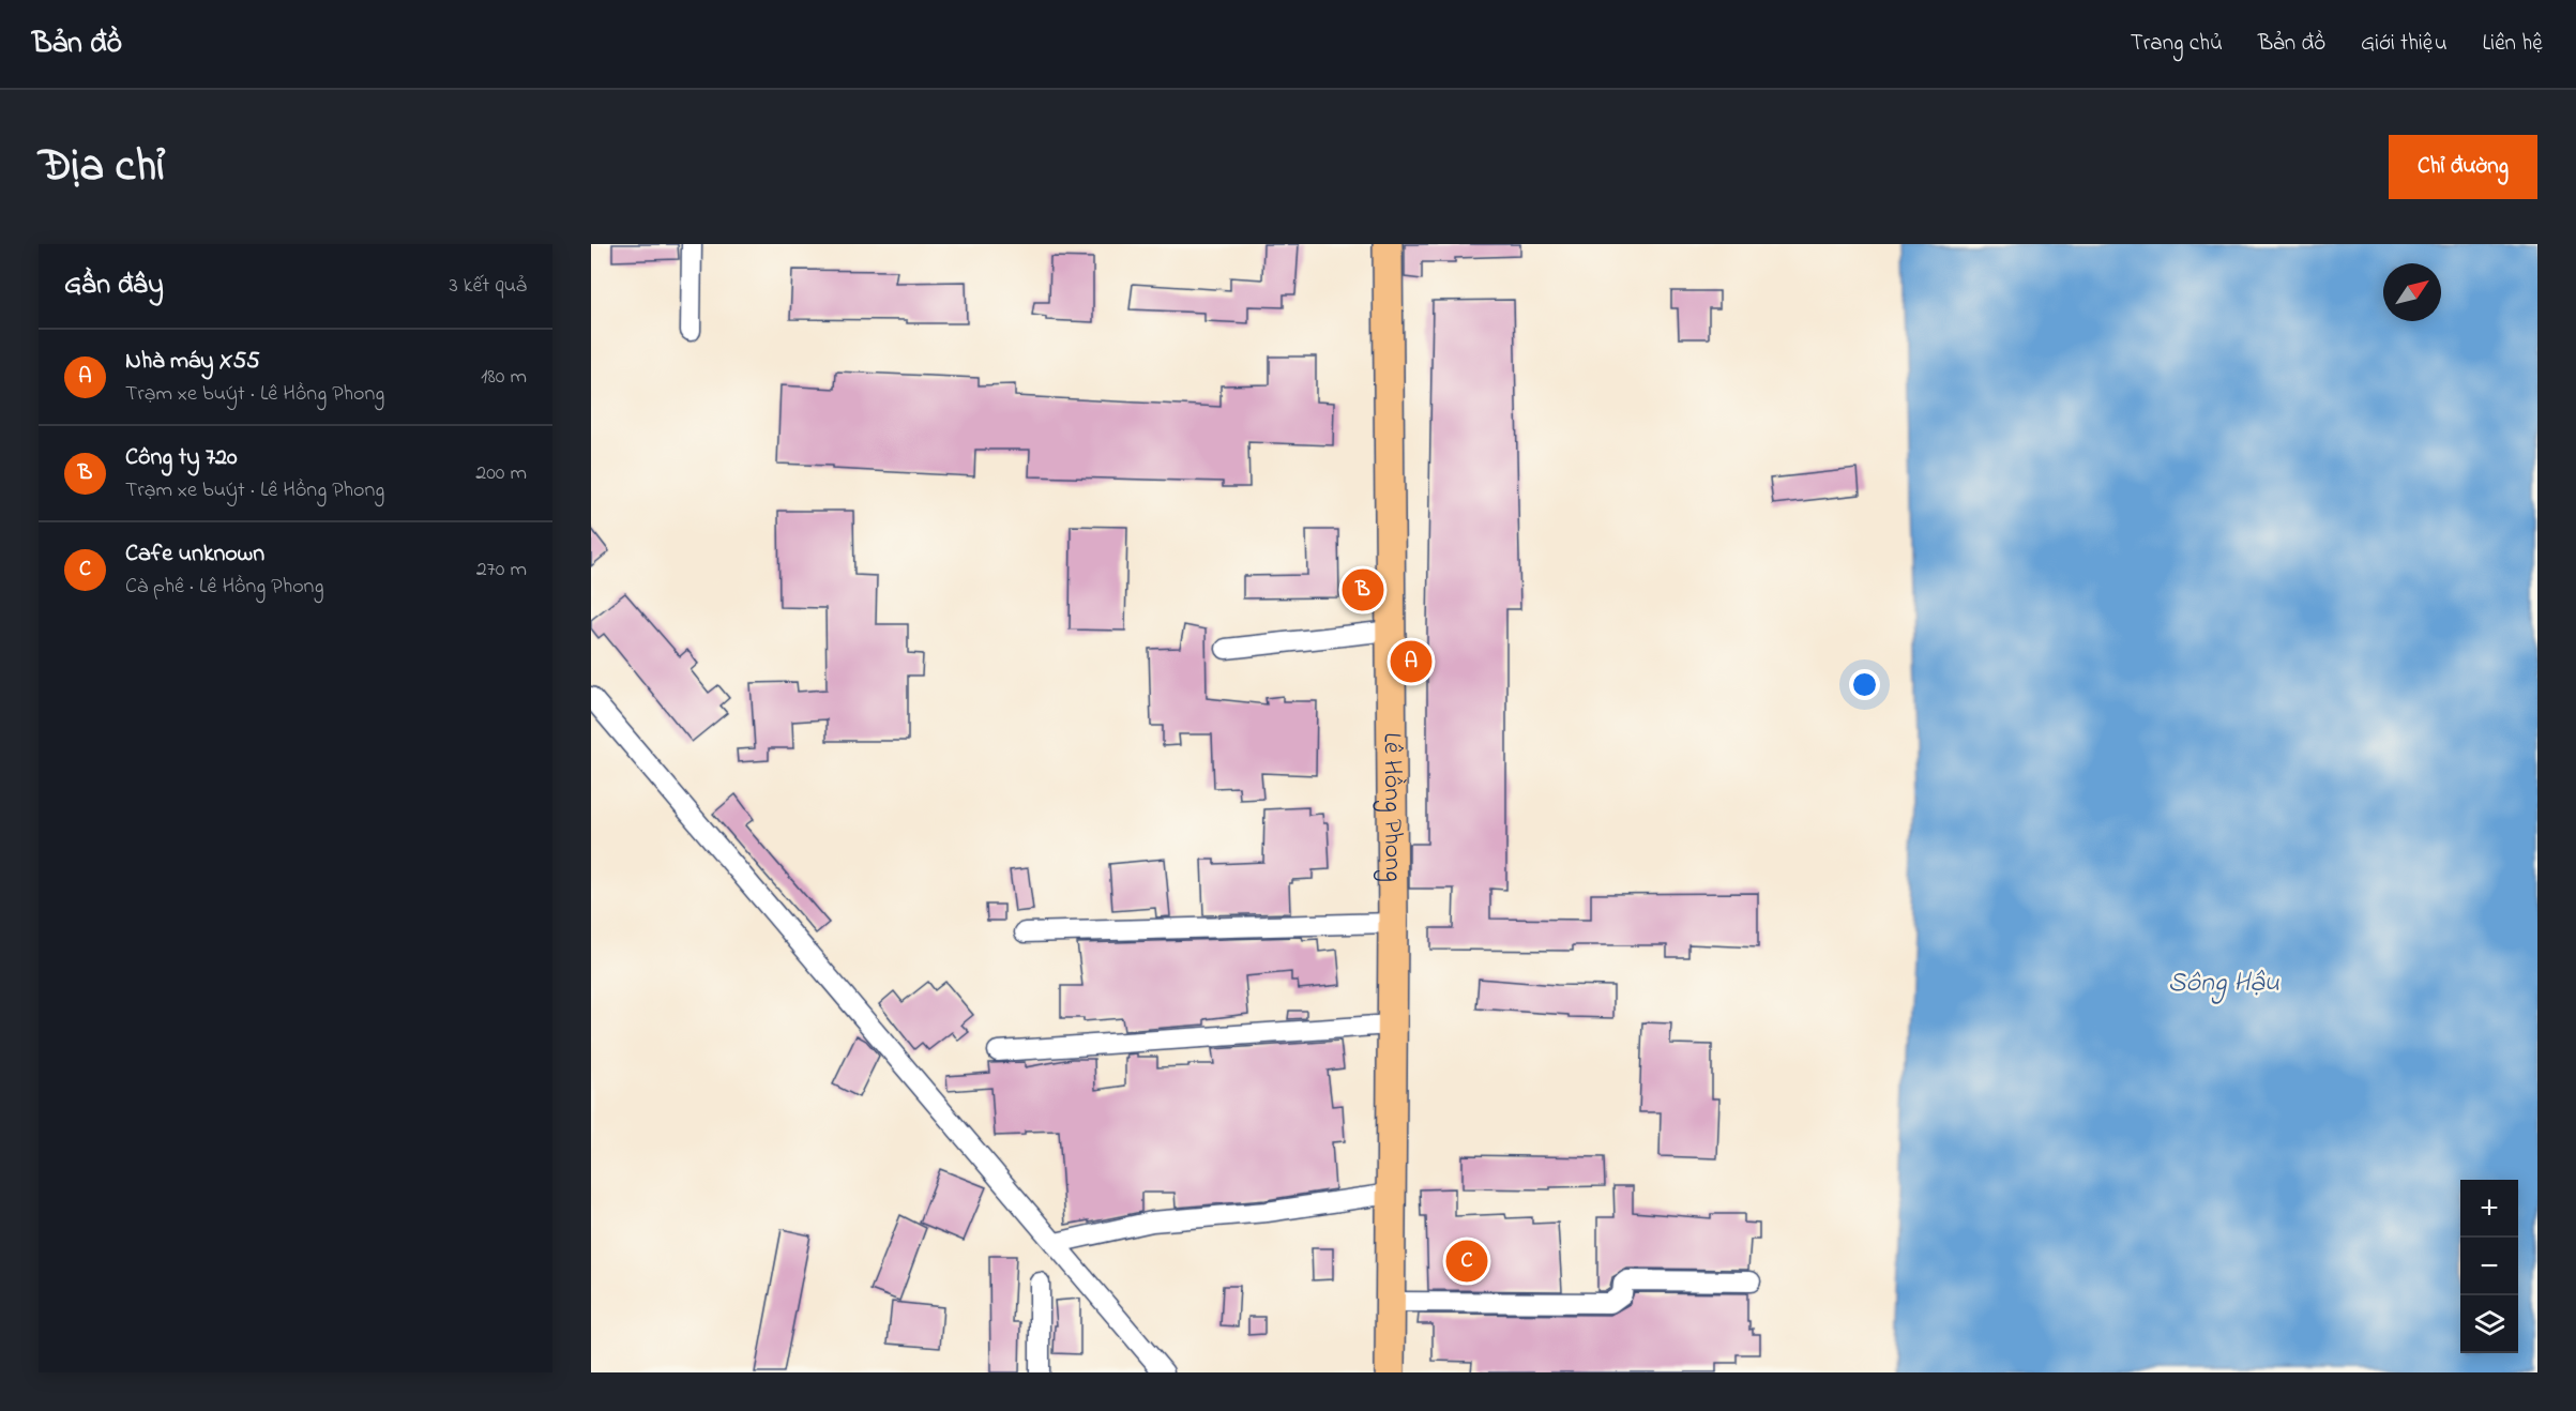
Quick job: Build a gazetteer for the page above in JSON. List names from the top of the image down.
{
  "streets": {
    "highway": ["Lê Hồng Phong"]
  },
  "water": ["Sông Hậu"],
  "north": "top right",
  "page": {
    "header": "Bản đồ",
    "nav": [
      "Trang chủ",
      "Bản đồ",
      "Giới thiệu",
      "Liên hệ"
    ],
    "title": "Địa chỉ",
    "buttons": "Chỉ đường",
    "heading": ["Gần đây", "3 kết quả"],
    "list": [
      {
        "mark": "A",
        "name": "Nhà máy X55",
        "note": "Trạm xe buýt · Lê Hồng Phong",
        "value": "180 m"
      },
      {
        "mark": "B",
        "name": "Công ty 720",
        "note": "Trạm xe buýt · Lê Hồng Phong",
        "value": "200 m"
      },
      {
        "mark": "C",
        "name": "Cafe unknown",
        "note": "Cà phê · Lê Hồng Phong",
        "value": "270 m"
      }
    ],
    "pins": ["B", "A", "C"],
    "map_buttons": ["+", "−"]
  }
}
